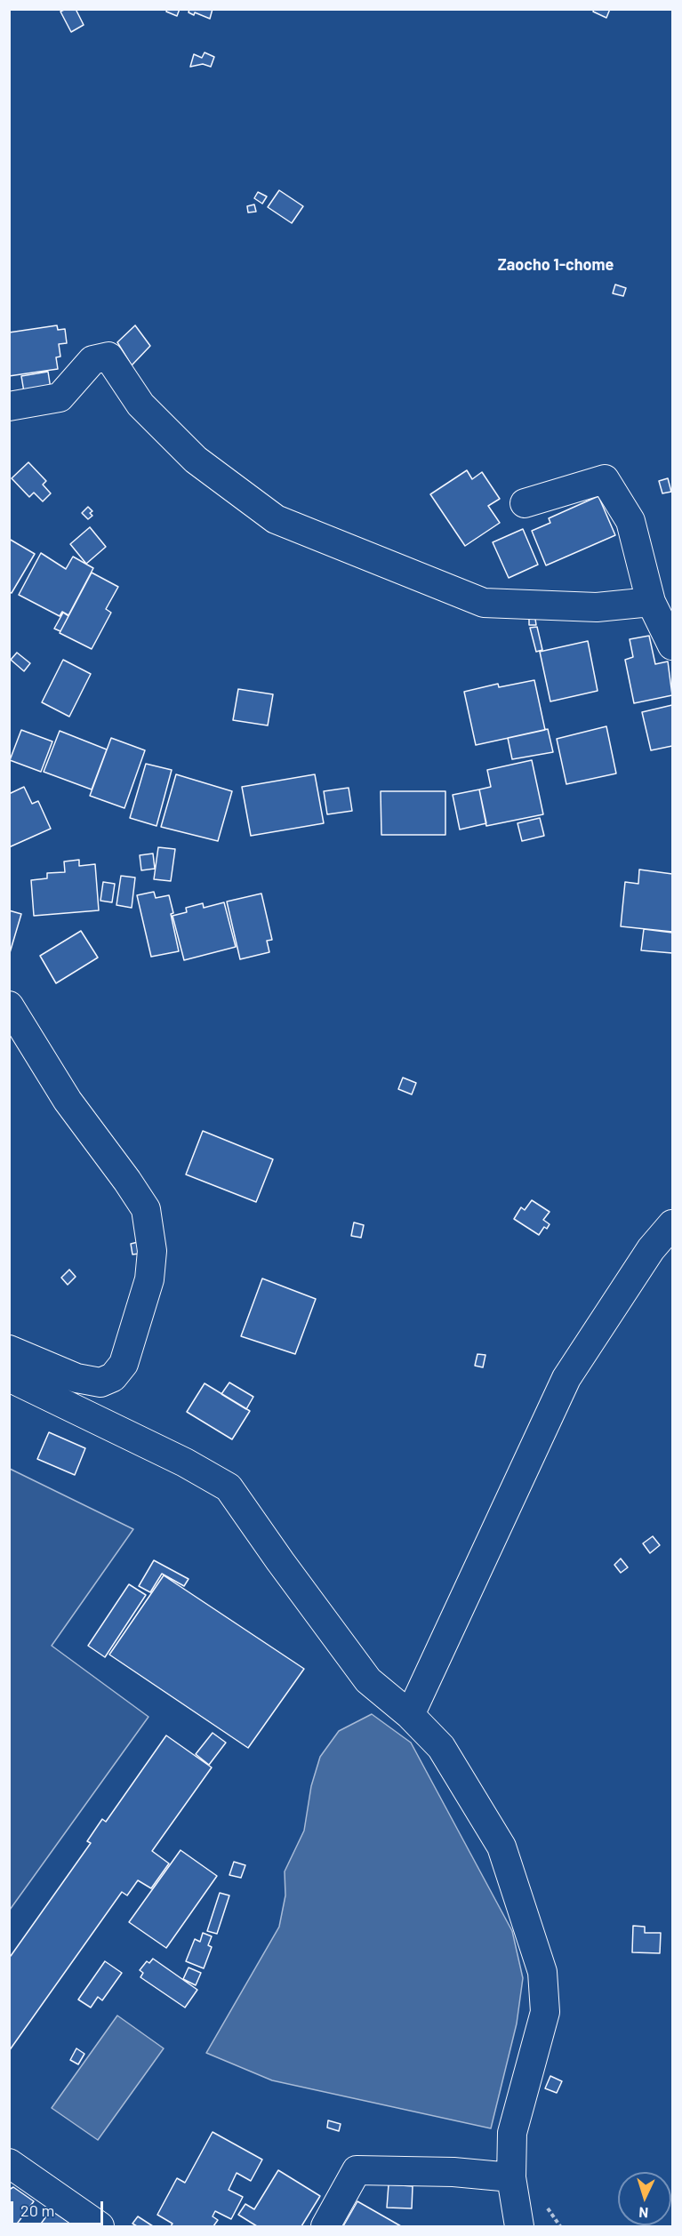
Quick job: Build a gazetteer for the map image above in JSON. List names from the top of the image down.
{
  "districts": ["Zaocho 1-chome"],
  "scale_bar": "20 m",
  "north": "bottom"
}
